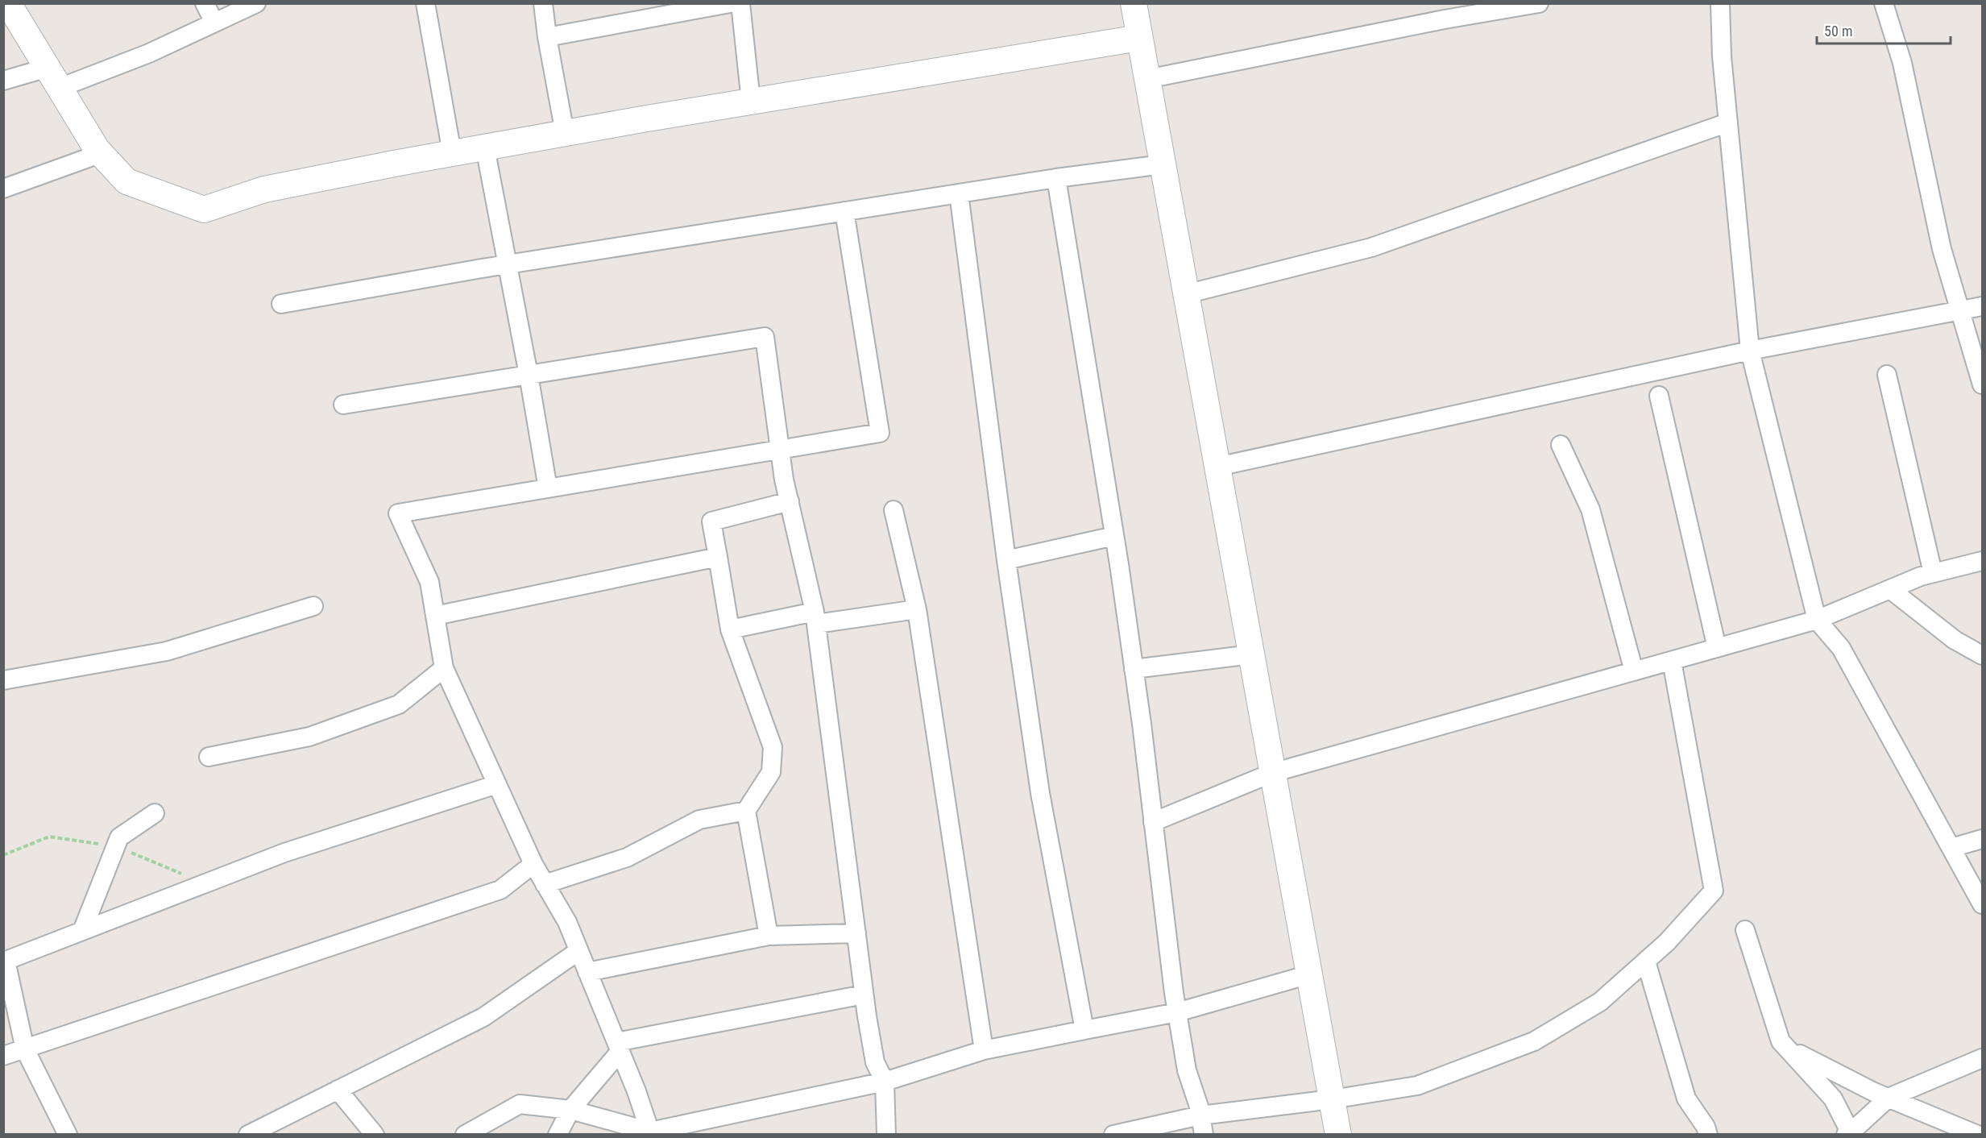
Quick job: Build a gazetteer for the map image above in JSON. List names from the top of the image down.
{
  "scale_bar": "50 m"
}
